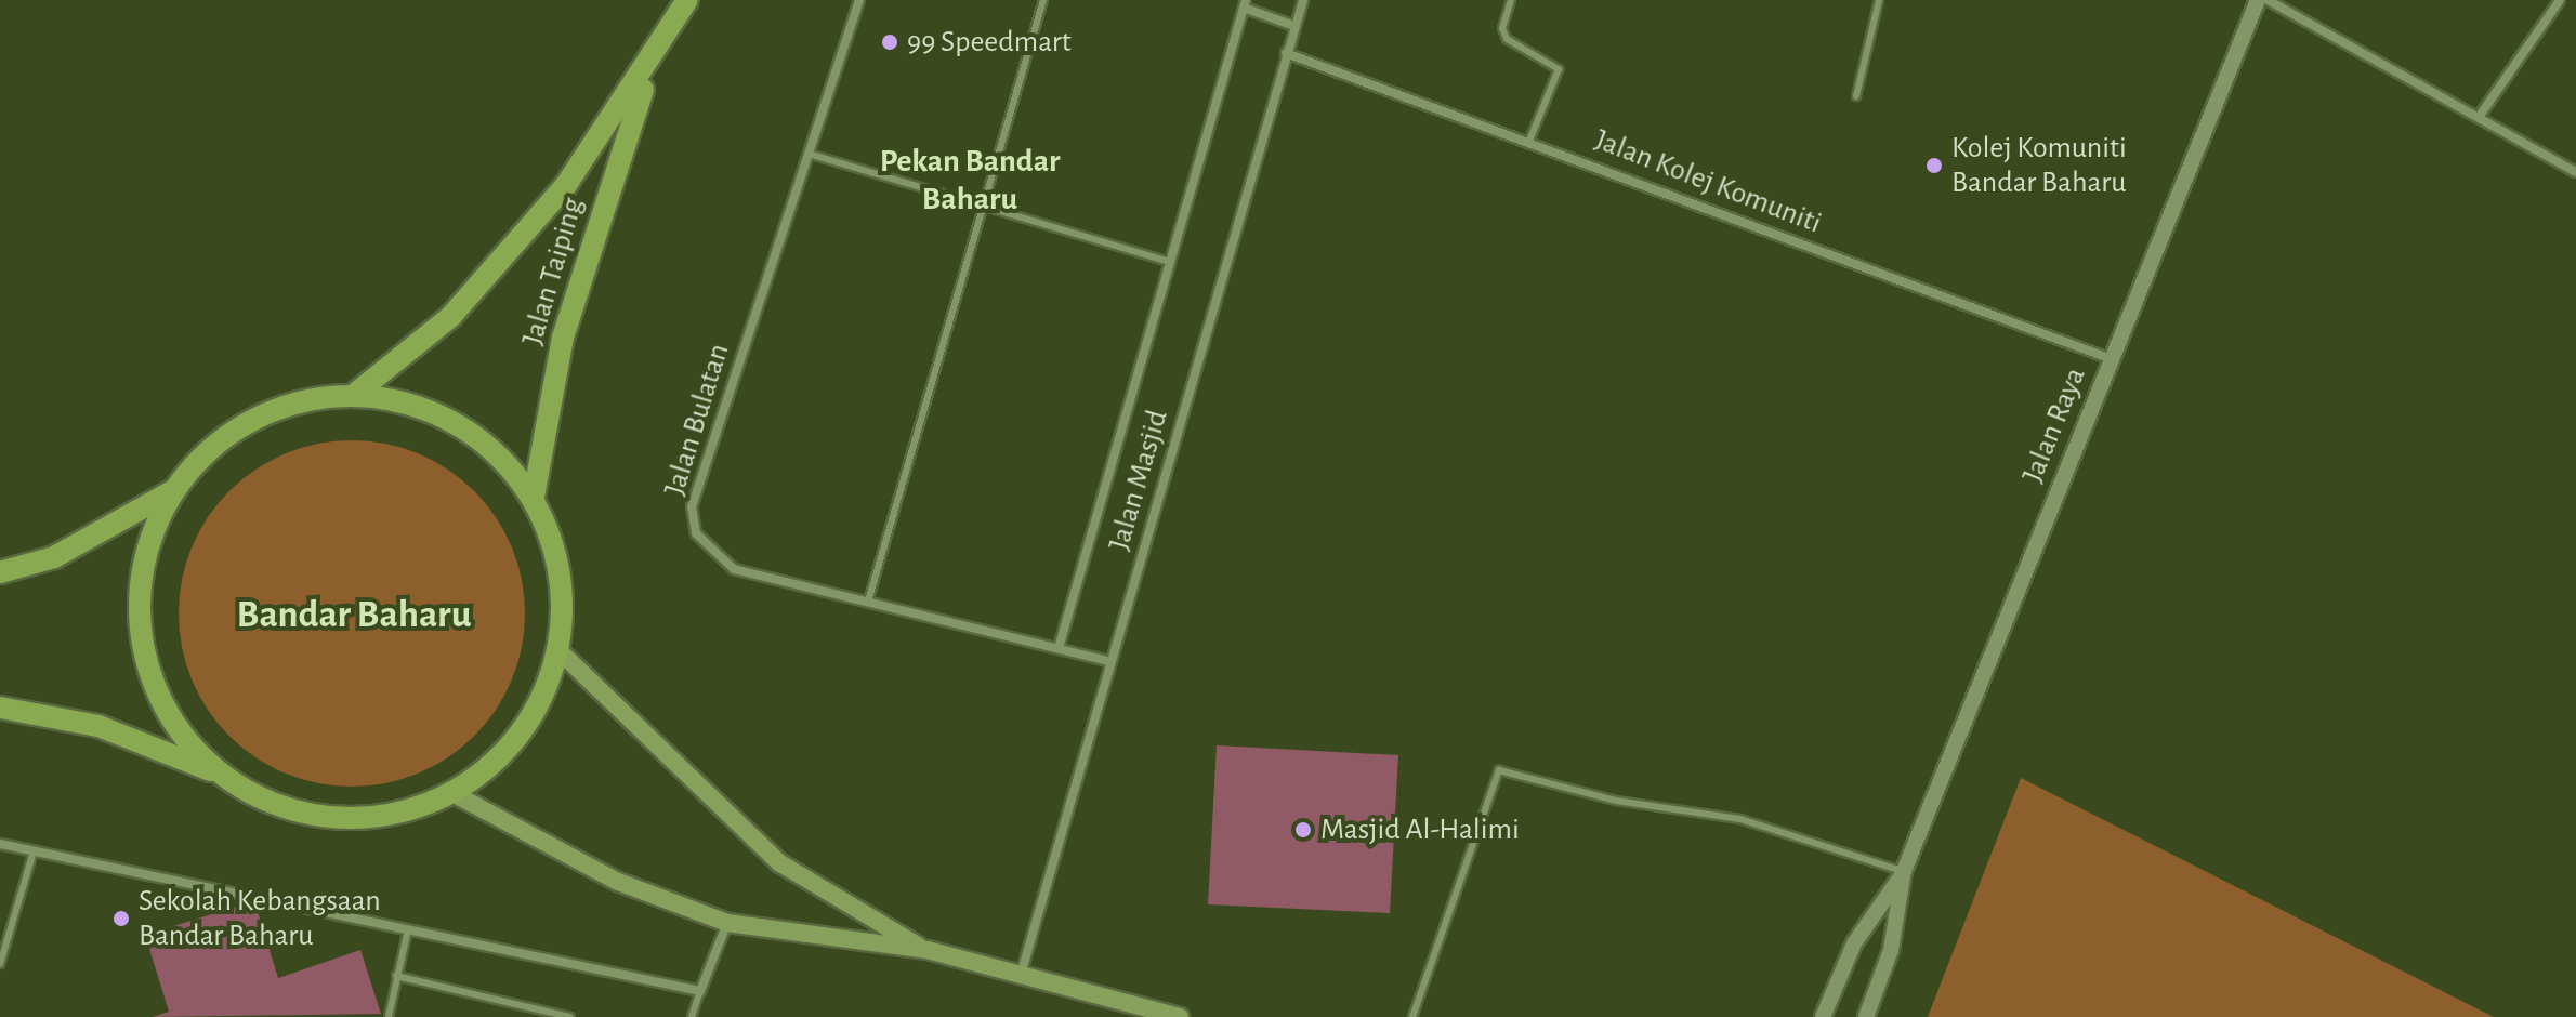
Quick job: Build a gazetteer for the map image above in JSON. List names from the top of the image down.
{
  "streets": {
    "main road": ["Jalan Taiping"],
    "street": [
      "Jalan Kolej Komuniti",
      "Jalan Bulatan",
      "Jalan Raya",
      "Jalan Masjid"
    ]
  },
  "crossings": [
    ["Jalan Kolej Komuniti", "Jalan Raya"],
    ["Jalan Kolej Komuniti", "Jalan Masjid"],
    ["Jalan Bulatan", "Jalan Masjid"]
  ],
  "districts": ["Pekan Bandar Baharu", "Bandar Baharu"],
  "places": [
    "99 Speedmart",
    "Kolej Komuniti Bandar Baharu",
    "Masjid Al-Halimi",
    "Sekolah Kebangsaan Bandar Baharu"
  ]
}
